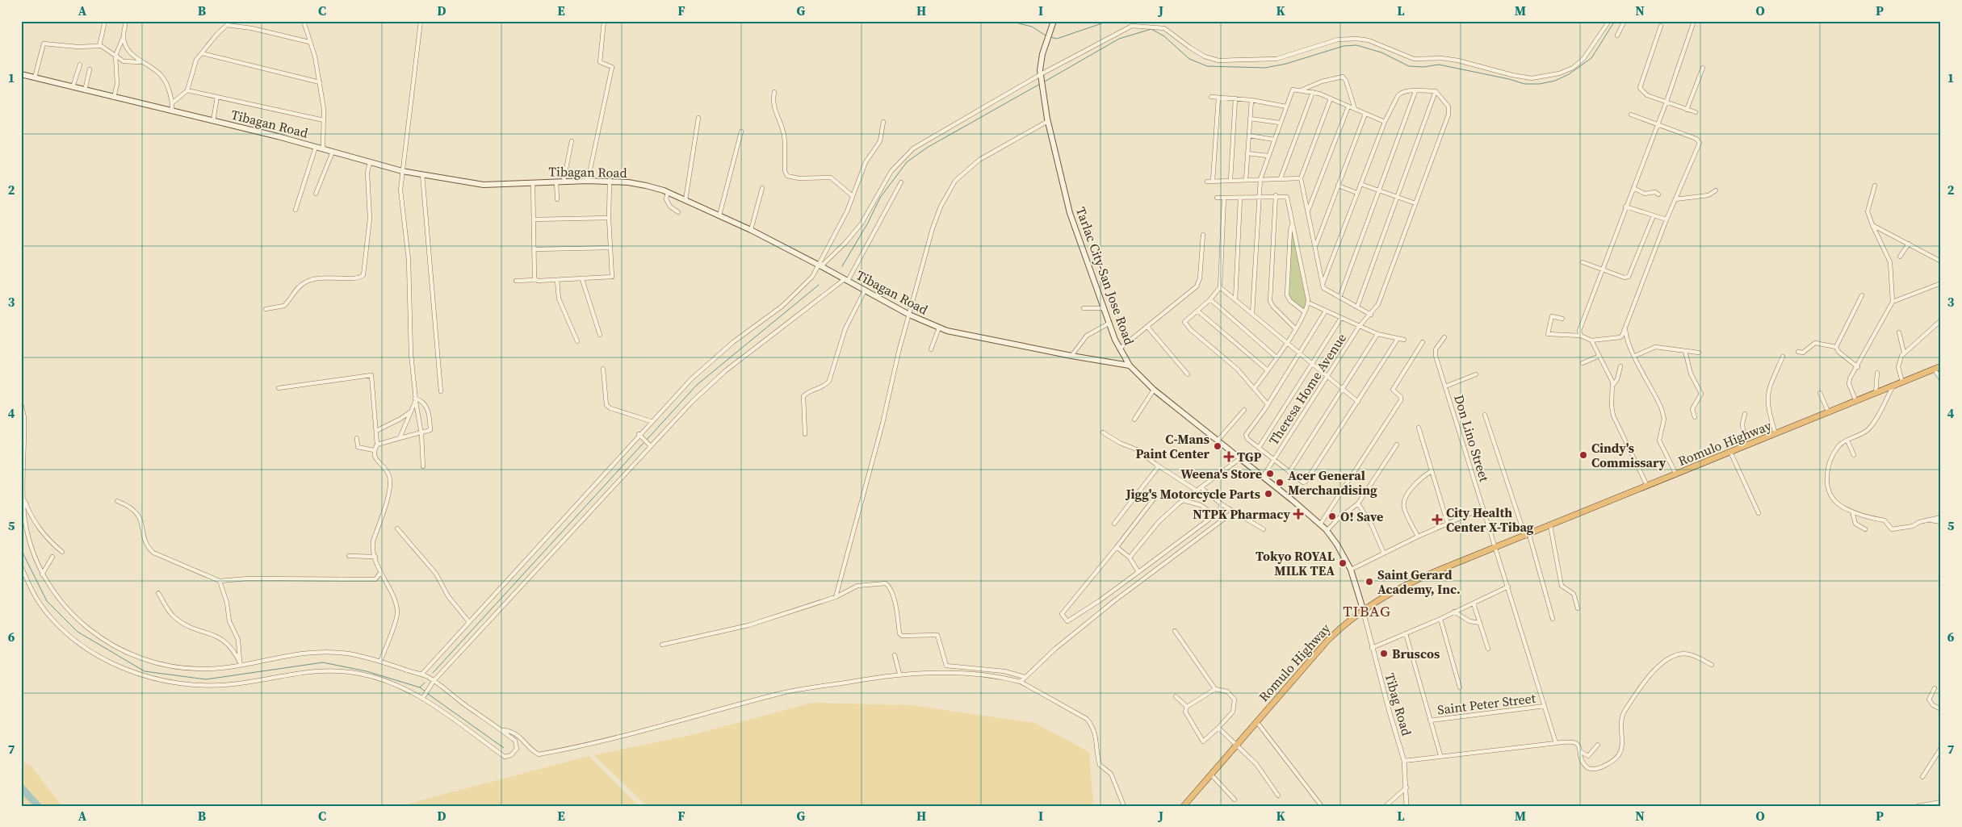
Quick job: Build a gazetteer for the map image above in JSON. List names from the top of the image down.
{
  "streets": {
    "highway": ["Romulo Highway"],
    "main road": ["Tibagan Road", "Tarlac City-San Jose Road"],
    "street": [
      "Theresa Home Avenue",
      "Don Lino Street",
      "Saint Peter Street",
      "Tibag Road"
    ]
  },
  "crossings": [
    ["Tibagan Road", "Tarlac City-San Jose Road"],
    ["Tarlac City-San Jose Road", "Theresa Home Avenue"],
    ["Tarlac City-San Jose Road", "Romulo Highway"],
    ["Tarlac City-San Jose Road", "Tibag Road"],
    ["Don Lino Street", "Romulo Highway"],
    ["Don Lino Street", "Saint Peter Street"],
    ["Romulo Highway", "Tibag Road"]
  ],
  "districts": ["TIBAG"],
  "places": {
    "other": [
      "C-Mans Paint Center",
      "Cindy's Commissary",
      "Weena's Store",
      "Acer General Merchandising",
      "Jigg's Motorcycle Parts",
      "O! Save",
      "Tokyo ROYAL MILK TEA",
      "Saint Gerard Academy, Inc.",
      "Bruscos"
    ],
    "health": ["TGP", "NTPK Pharmacy", "City Health Center X-Tibag"]
  },
  "grid": {
    "columns": [
      "A",
      "B",
      "C",
      "D",
      "E",
      "F",
      "G",
      "H",
      "I",
      "J",
      "K",
      "L",
      "M",
      "N",
      "O",
      "P"
    ],
    "rows": [
      "1",
      "2",
      "3",
      "4",
      "5",
      "6",
      "7"
    ]
  }
}
